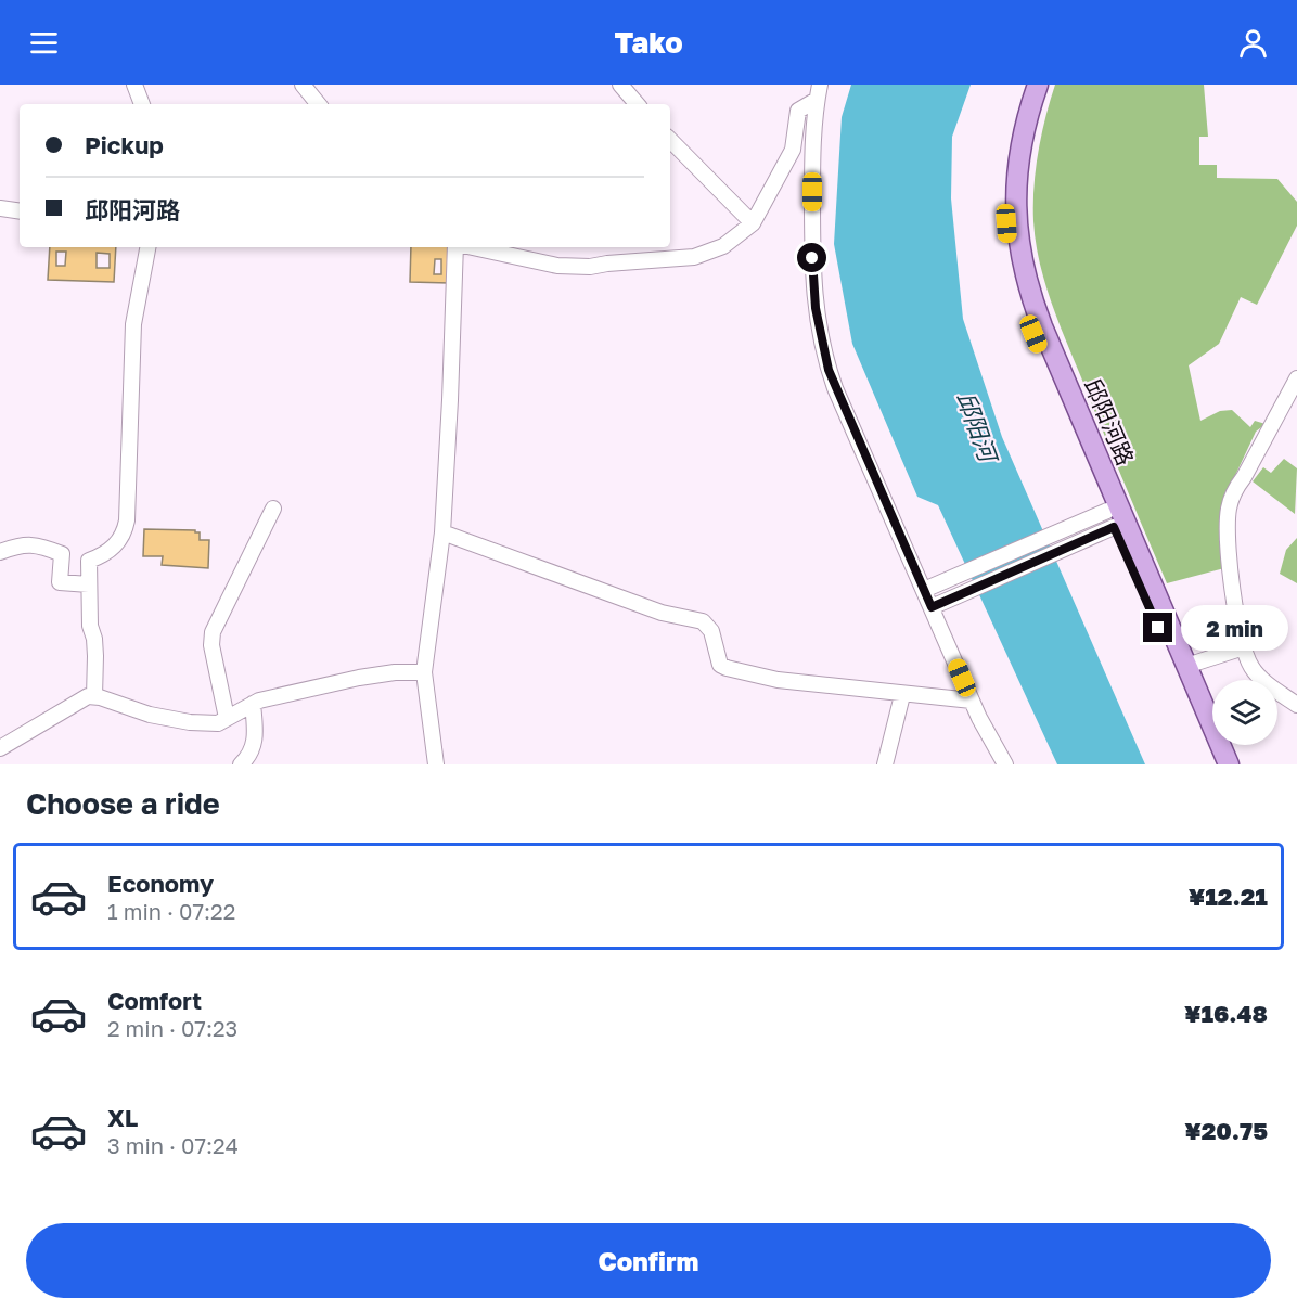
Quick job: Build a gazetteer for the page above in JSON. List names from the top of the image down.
{
  "streets": {
    "main road": ["邱阳河路"]
  },
  "water": ["邱阳河"],
  "page": {
    "header": "Tako",
    "banner": ["Pickup", "邱阳河路"],
    "bubble": "2 min",
    "heading": "Choose a ride",
    "list": [
      {
        "name": "Economy",
        "note": "1 min · 07:22",
        "value": "¥12.21"
      },
      {
        "name": "Comfort",
        "note": "2 min · 07:23",
        "value": "¥16.48"
      },
      {
        "name": "XL",
        "note": "3 min · 07:24",
        "value": "¥20.75"
      }
    ],
    "buttons": "Confirm"
  }
}
